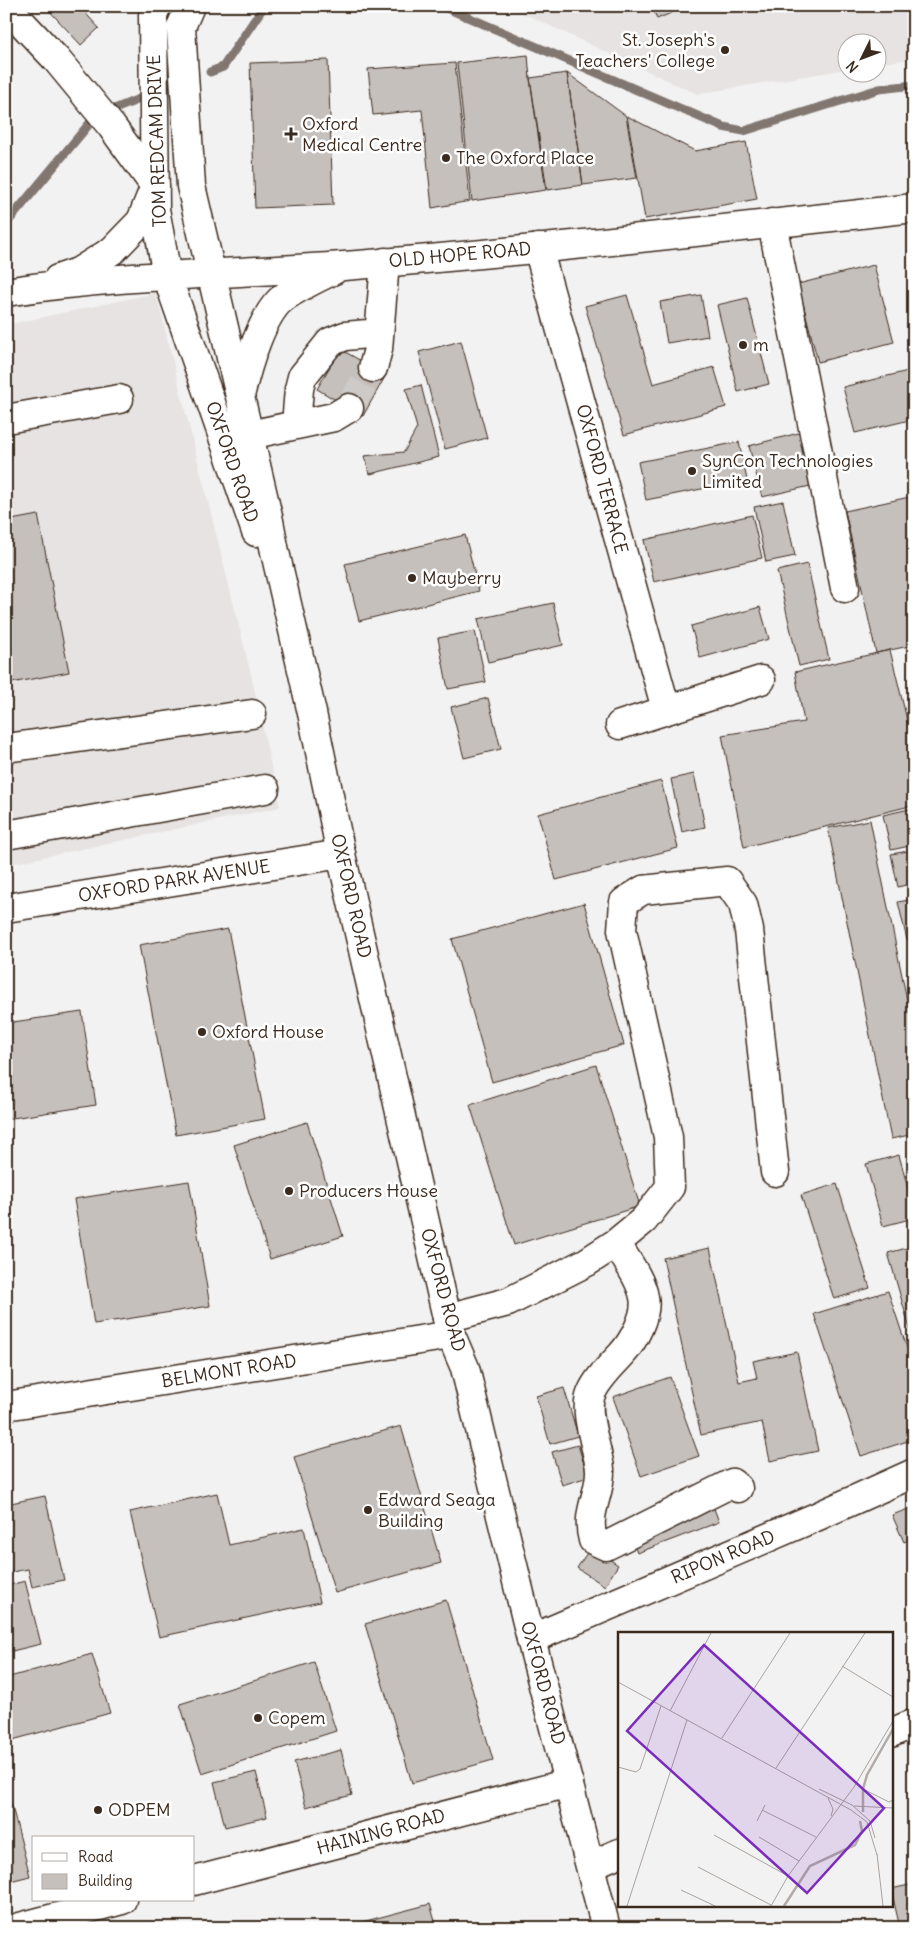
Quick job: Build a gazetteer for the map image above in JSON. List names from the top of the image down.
{
  "streets": {
    "main road": [
      "TOM REDCAM DRIVE",
      "OLD HOPE ROAD",
      "OXFORD ROAD",
      "OXFORD TERRACE",
      "OXFORD PARK AVENUE",
      "BELMONT ROAD",
      "RIPON ROAD",
      "HAINING ROAD"
    ]
  },
  "crossings": [
    ["TOM REDCAM DRIVE", "OLD HOPE ROAD"],
    ["TOM REDCAM DRIVE", "OXFORD ROAD"],
    ["OLD HOPE ROAD", "OXFORD ROAD"],
    ["OLD HOPE ROAD", "OXFORD TERRACE"],
    ["OXFORD ROAD", "OXFORD PARK AVENUE"],
    ["OXFORD ROAD", "BELMONT ROAD"],
    ["OXFORD ROAD", "RIPON ROAD"],
    ["OXFORD ROAD", "HAINING ROAD"]
  ],
  "places": {
    "other": [
      "St. Joseph's Teachers' College",
      "The Oxford Place",
      "m",
      "SynCon Technologies Limited",
      "Mayberry",
      "Oxford House",
      "Producers House",
      "Edward Seaga Building",
      "Copem",
      "ODPEM"
    ],
    "health": ["Oxford Medical Centre"]
  },
  "legend": ["Road", "Building"],
  "north": "bottom left"
}
